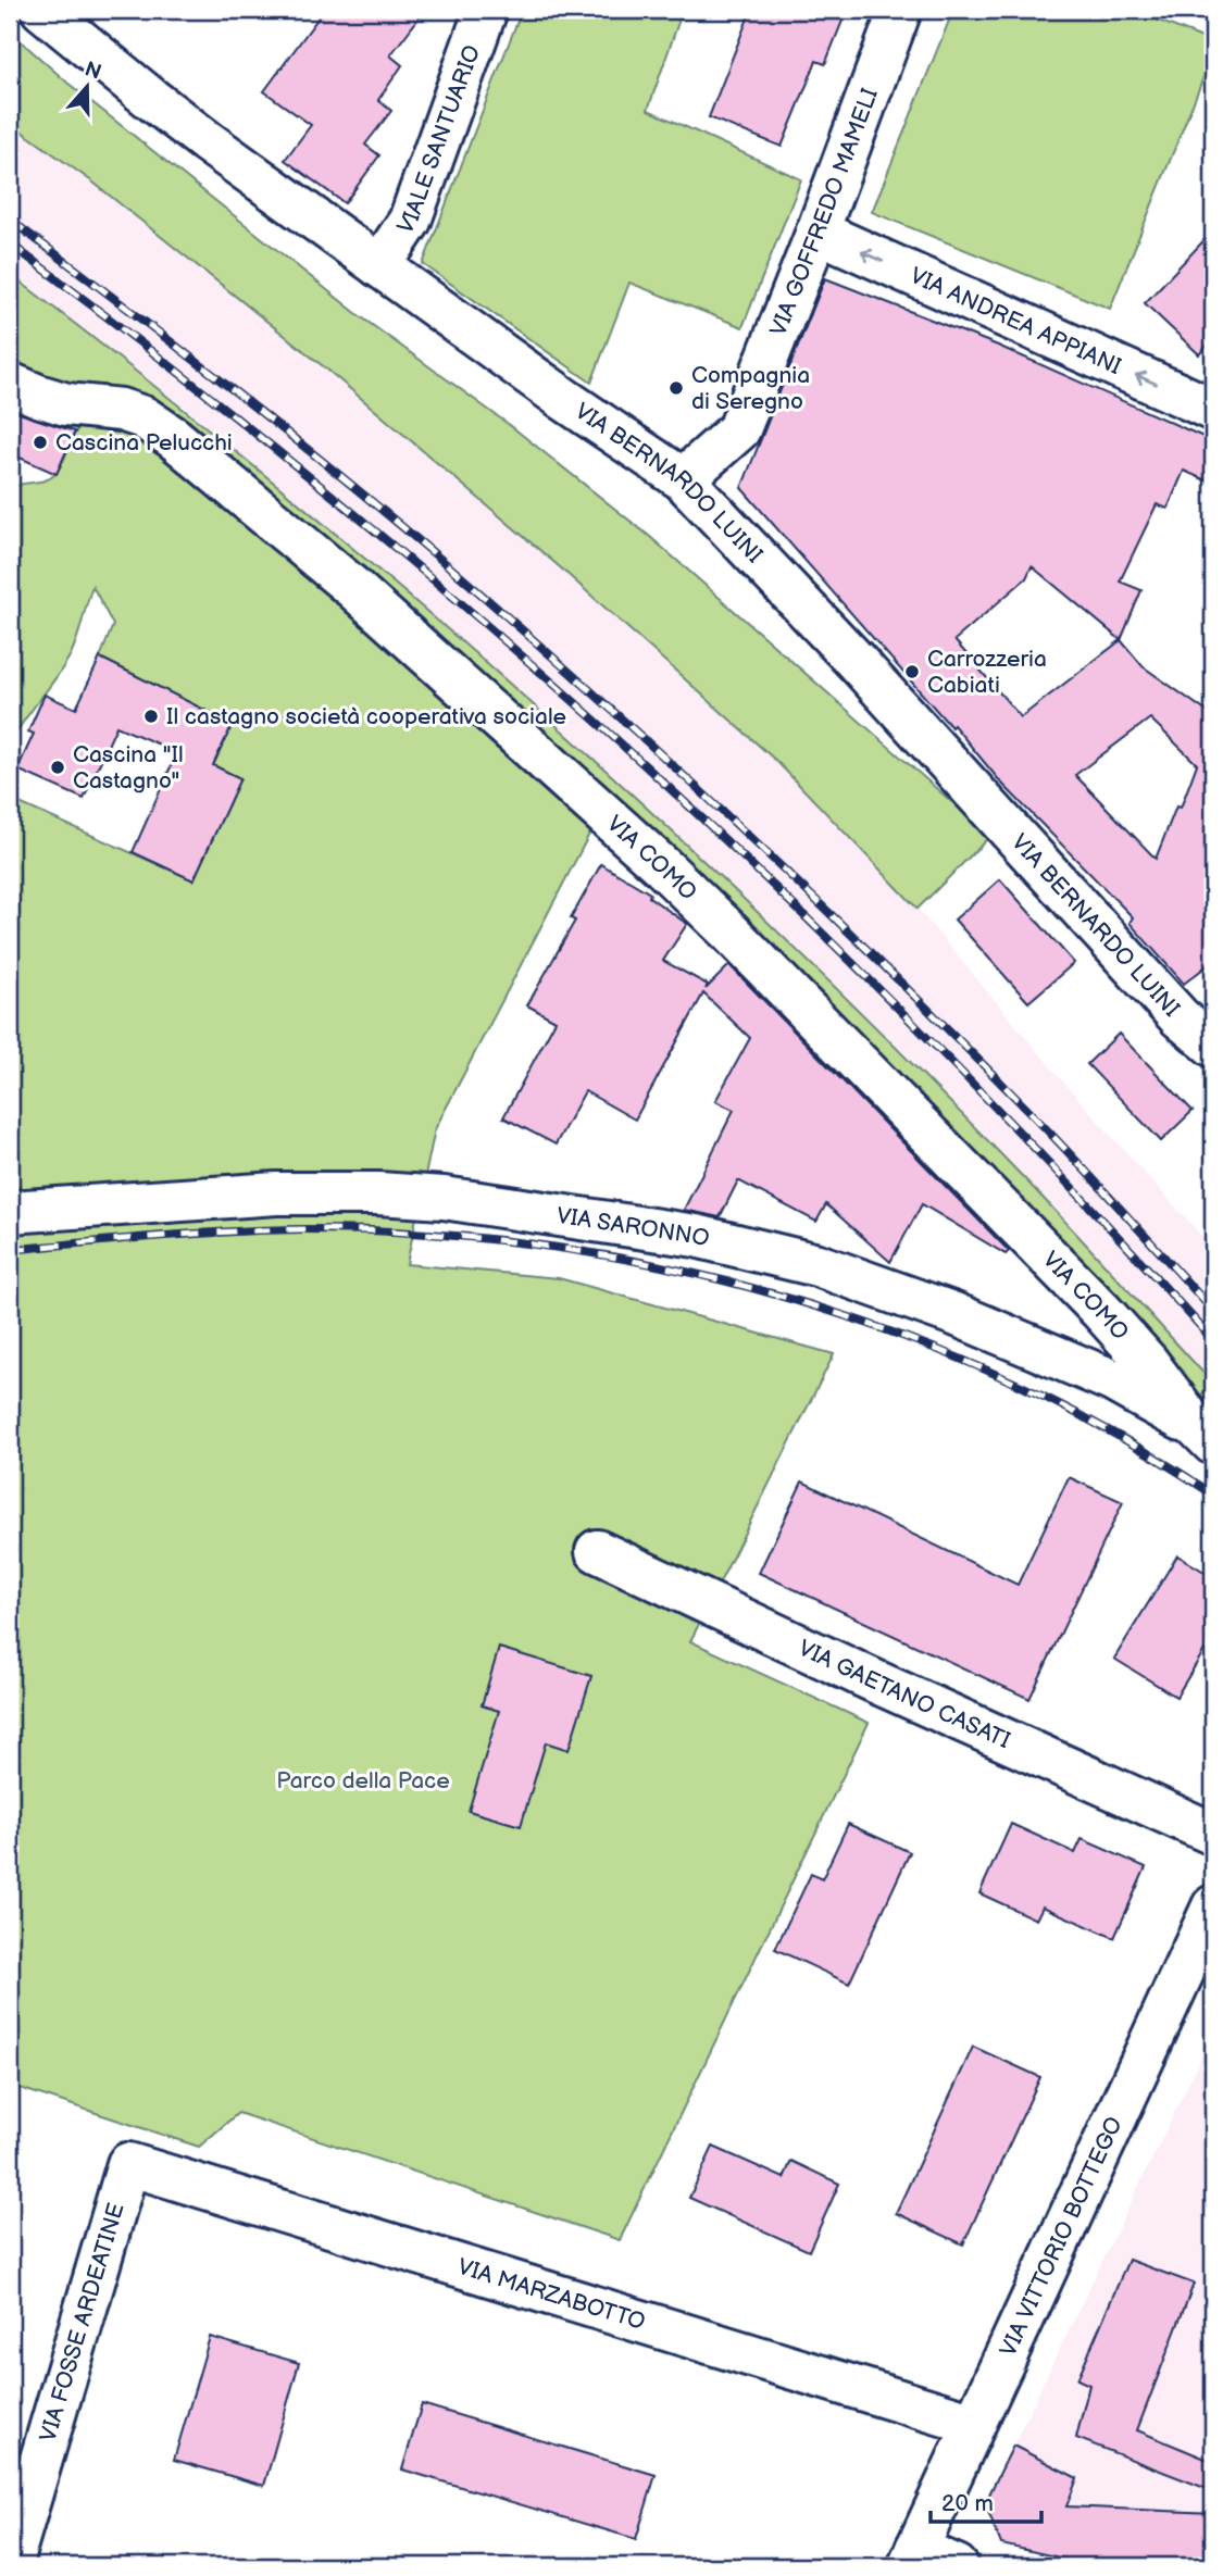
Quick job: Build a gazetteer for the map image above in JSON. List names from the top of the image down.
{
  "streets": {
    "street": [
      "VIALE SANTUARIO",
      "VIA GOFFREDO MAMELI",
      "VIA ANDREA APPIANI",
      "VIA BERNARDO LUINI",
      "VIA COMO",
      "VIA SARONNO",
      "VIA GAETANO CASATI",
      "VIA VITTORIO BOTTEGO",
      "VIA MARZABOTTO",
      "VIA FOSSE ARDEATINE"
    ]
  },
  "crossings": [
    ["VIALE SANTUARIO", "VIA BERNARDO LUINI"],
    ["VIA GOFFREDO MAMELI", "VIA ANDREA APPIANI"],
    ["VIA GOFFREDO MAMELI", "VIA BERNARDO LUINI"],
    ["VIA COMO", "VIA SARONNO"],
    ["VIA VITTORIO BOTTEGO", "VIA MARZABOTTO"],
    ["VIA MARZABOTTO", "VIA FOSSE ARDEATINE"]
  ],
  "one_way": ["VIA ANDREA APPIANI"],
  "parks": ["Parco della Pace"],
  "places": [
    "Compagnia di Seregno",
    "Cascina Pelucchi",
    "Carrozzeria Cabiati",
    "Il castagno società cooperativa sociale",
    "Cascina \"Il Castagno\""
  ],
  "scale_bar": "20 m",
  "north": "top"
}
